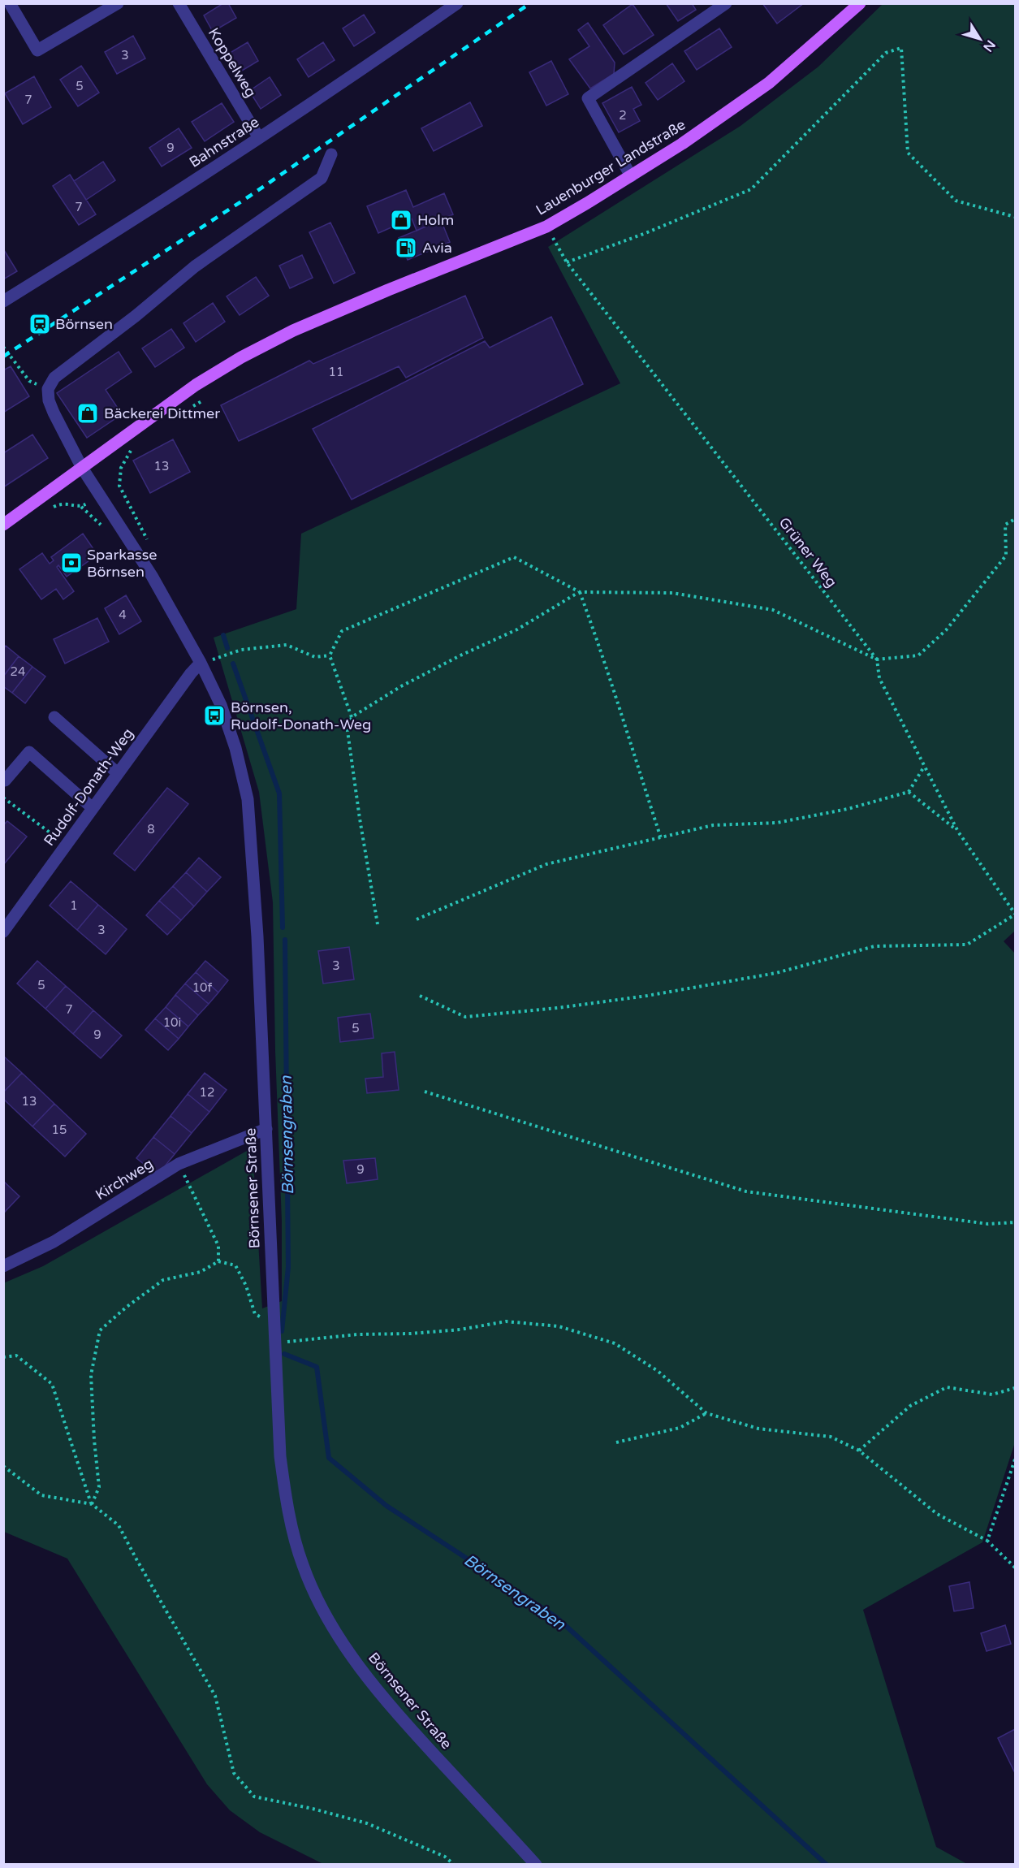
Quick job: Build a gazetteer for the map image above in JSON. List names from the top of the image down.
{
  "streets": {
    "main road": ["Lauenburger Landstraße"],
    "street": [
      "Koppelweg",
      "Bahnstraße",
      "Rudolf-Donath-Weg",
      "Kirchweg",
      "Börnsener Straße"
    ],
    "path": ["Grüner Weg"]
  },
  "crossings": [
    ["Koppelweg", "Bahnstraße"],
    ["Lauenburger Landstraße", "Grüner Weg"],
    ["Lauenburger Landstraße", "Börnsener Straße"],
    ["Rudolf-Donath-Weg", "Börnsener Straße"],
    ["Kirchweg", "Börnsener Straße"]
  ],
  "water": ["Börnsengraben"],
  "places": {
    "shop": ["Holm", "Bäckerei Dittmer"],
    "fuel station": ["Avia"],
    "station": ["Börnsen"],
    "bank": ["Sparkasse Börnsen"],
    "bus stop": ["Börnsen, Rudolf-Donath-Weg"]
  },
  "house_numbers": [
    "3",
    "5",
    "7",
    "2",
    "9",
    "7",
    "11",
    "13",
    "4",
    "24",
    "8",
    "1",
    "3",
    "3",
    "5",
    "10f",
    "7",
    "10i",
    "5",
    "9",
    "12",
    "13",
    "15",
    "9"
  ],
  "north": "bottom right"
}
